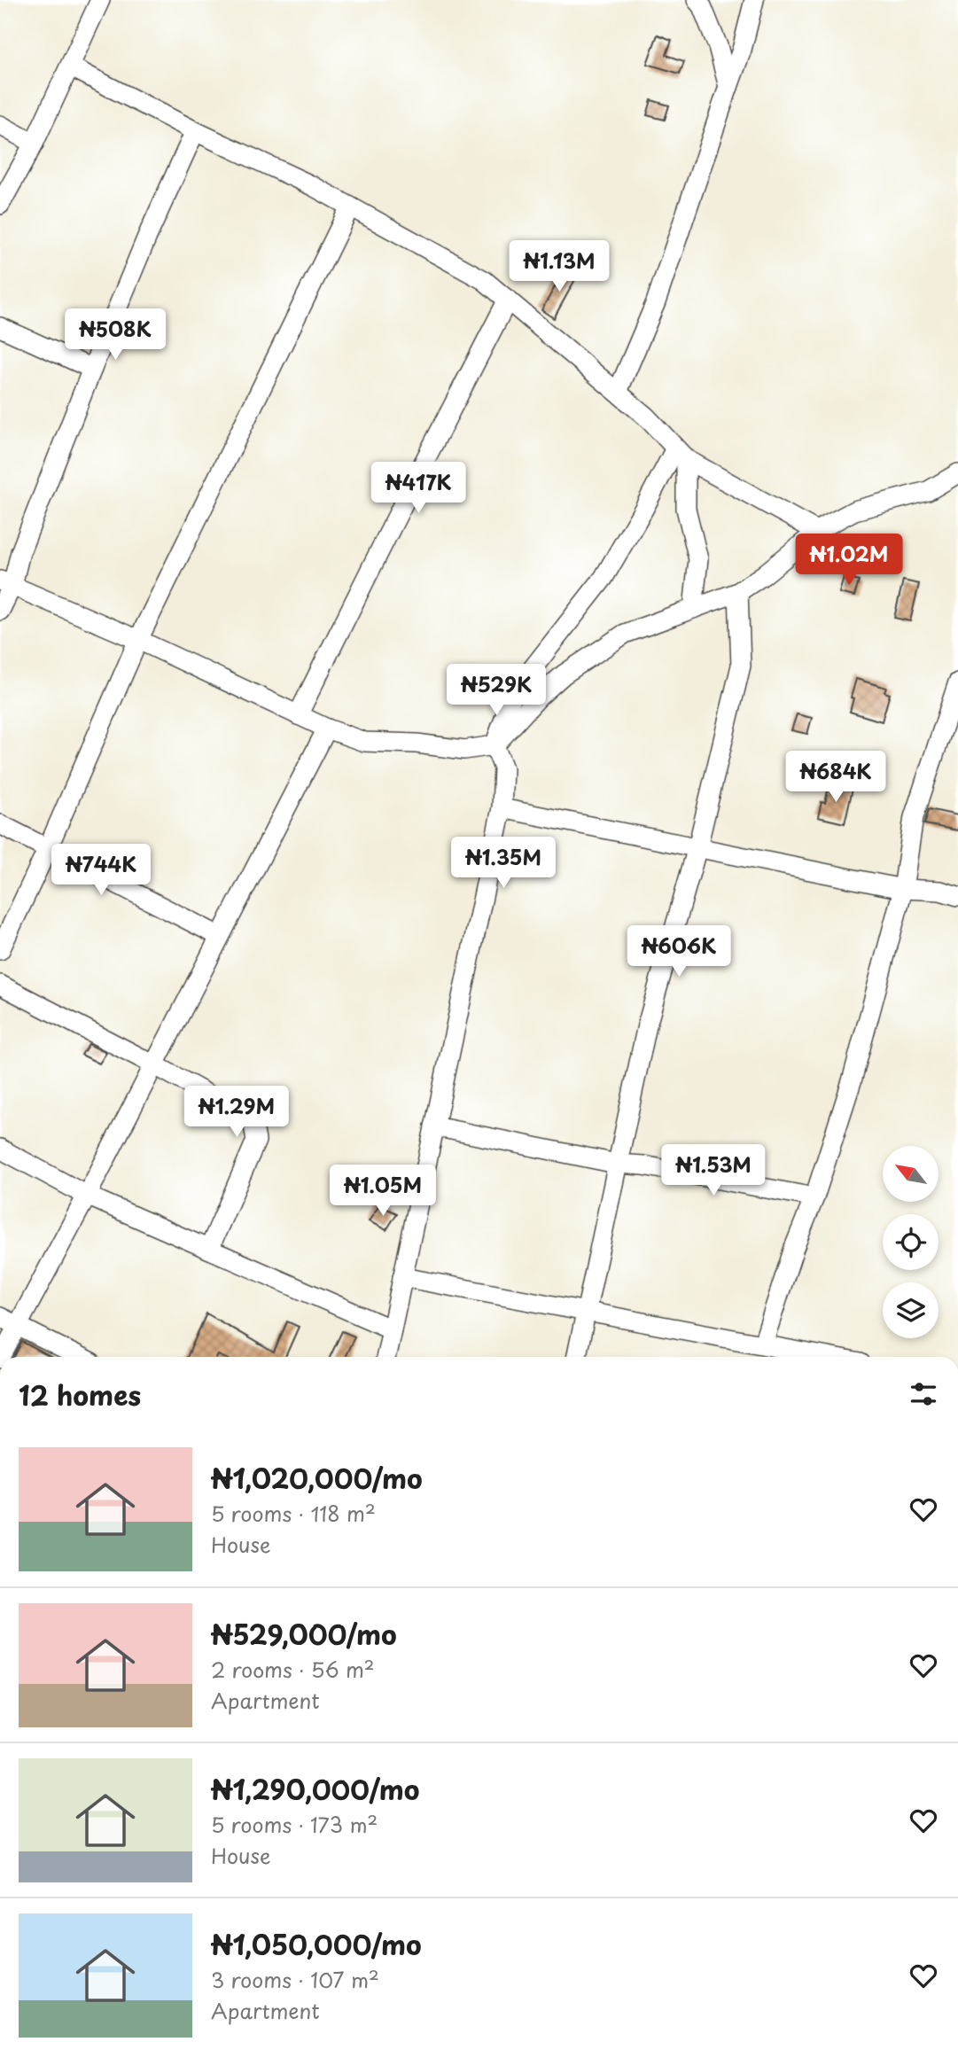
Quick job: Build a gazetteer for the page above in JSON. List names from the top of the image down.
{
  "north": "top left",
  "page": {
    "price": [
      "₦1.13M",
      "₦508K",
      "₦417K",
      "₦1.02M",
      "₦529K",
      "₦684K",
      "₦1.35M",
      "₦744K",
      "₦606K",
      "₦1.29M",
      "₦1.53M",
      "₦1.05M"
    ],
    "heading": "12 homes",
    "list": [
      {
        "name": "₦1,020,000/mo",
        "note": "5 rooms · 118 m² · House"
      },
      {
        "name": "₦529,000/mo",
        "note": "2 rooms · 56 m² · Apartment"
      },
      {
        "name": "₦1,290,000/mo",
        "note": "5 rooms · 173 m² · House"
      },
      {
        "name": "₦1,050,000/mo",
        "note": "3 rooms · 107 m² · Apartment"
      }
    ]
  }
}
